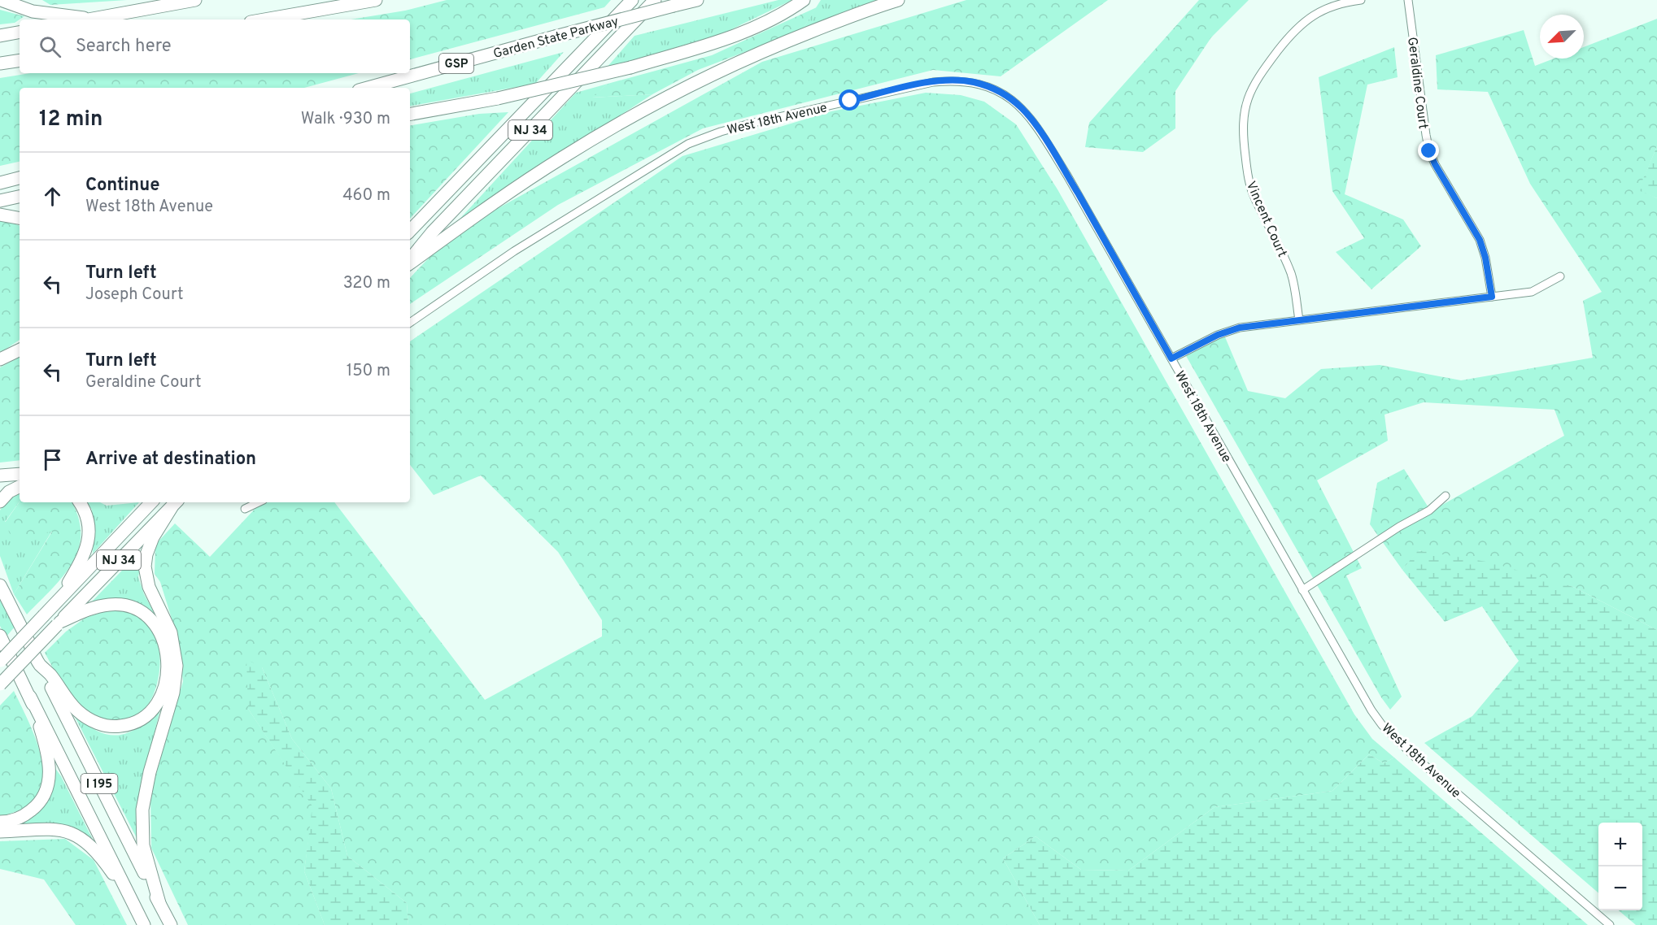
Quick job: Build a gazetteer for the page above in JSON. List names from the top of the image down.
{
  "streets": {
    "highway": [
      "Garden State Parkway",
      "GSP",
      "NJ 34",
      "I 195"
    ],
    "street": ["Geraldine Court", "West 18th Avenue", "Vincent Court"]
  },
  "north": "bottom left",
  "page": {
    "search": "Search here",
    "heading": ["12 min", "Walk · 930 m"],
    "list": [
      ["Continue", "West 18th Avenue", "460 m"],
      ["Turn left", "Joseph Court", "320 m"],
      ["Turn left", "Geraldine Court", "150 m"],
      "Arrive at destination"
    ],
    "map_buttons": ["+", "−"]
  }
}
